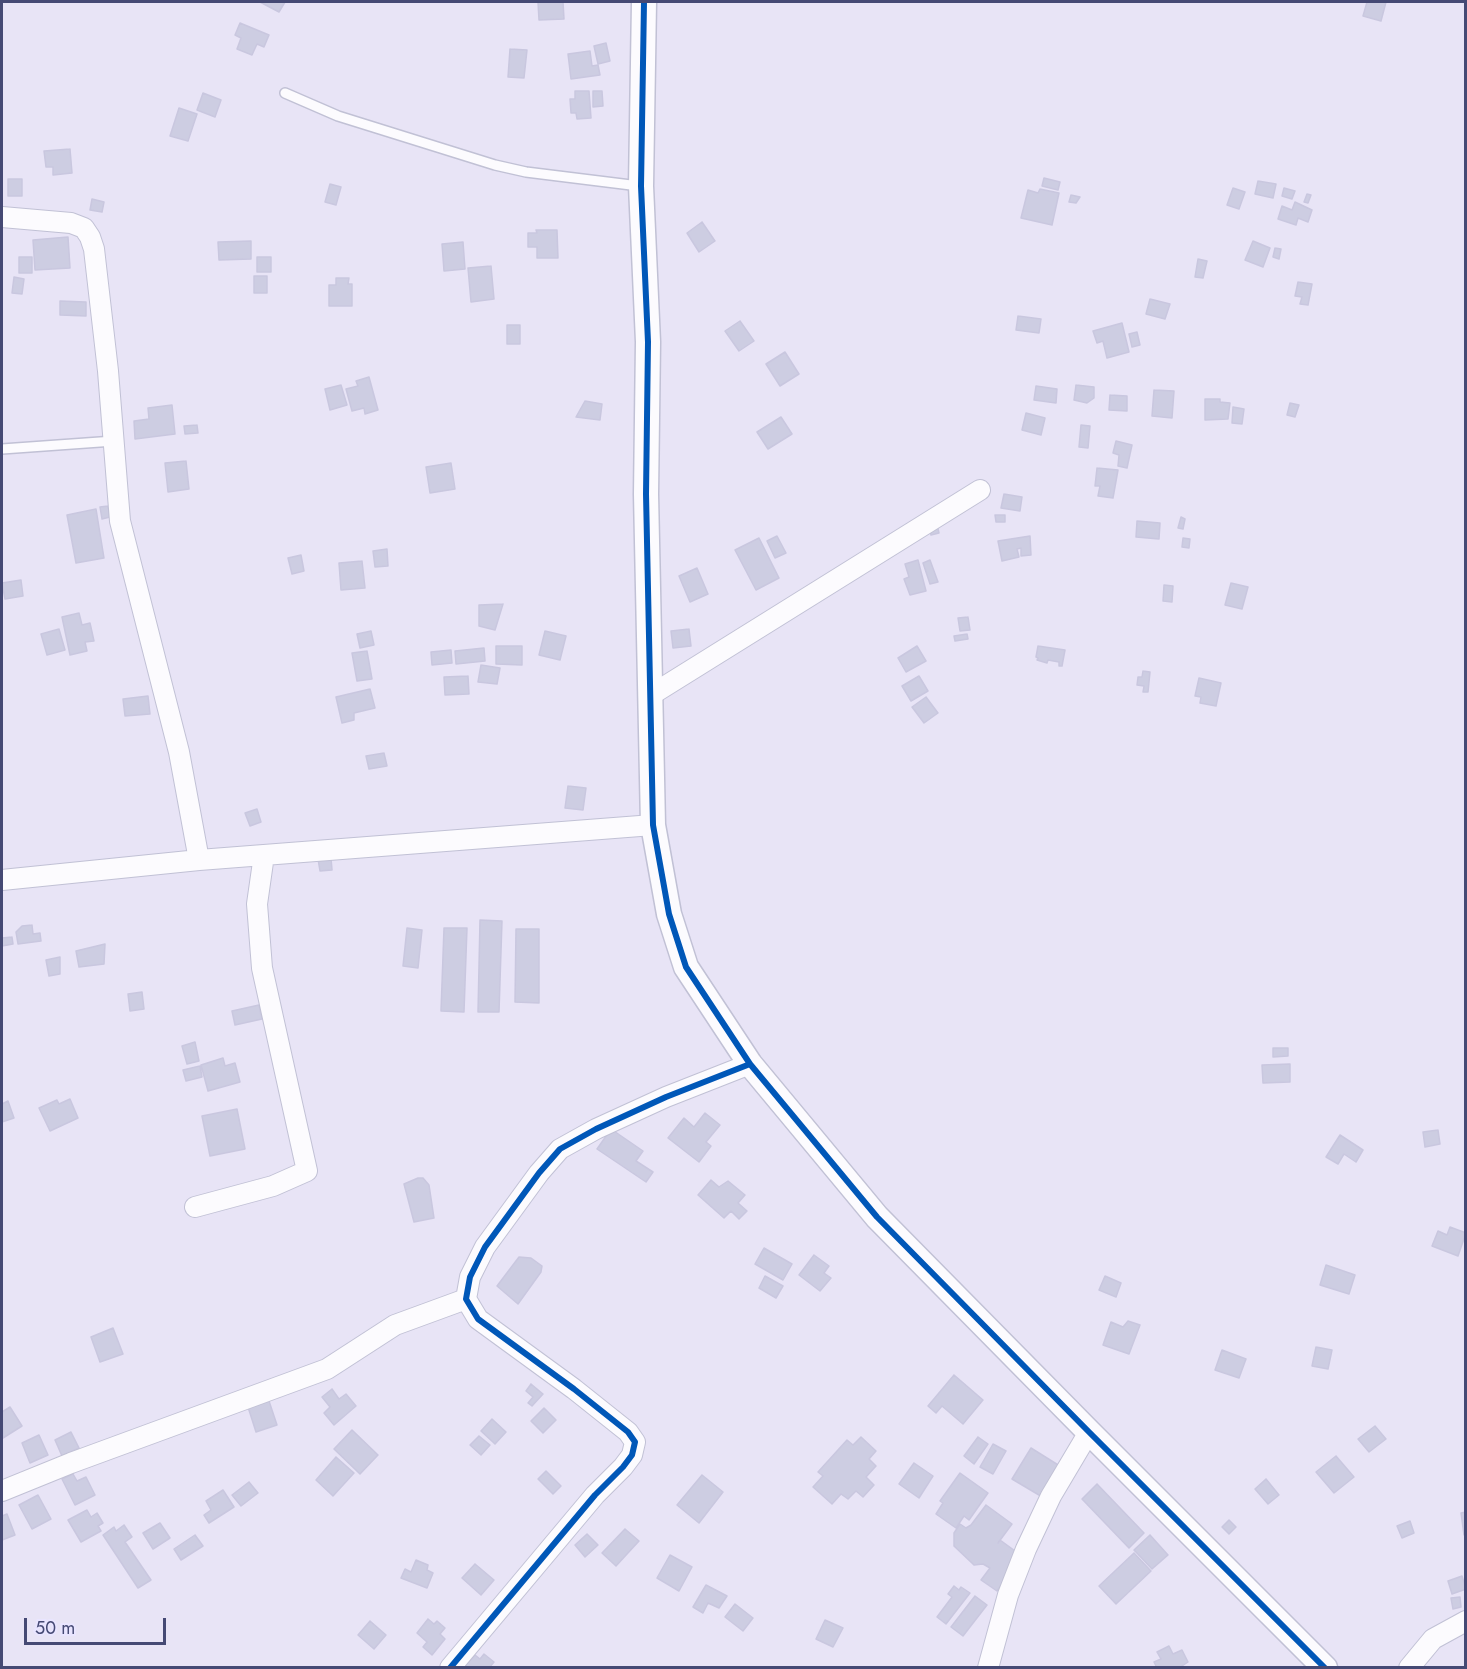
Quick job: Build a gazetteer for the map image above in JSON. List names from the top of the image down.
{
  "scale_bar": "50 m"
}
